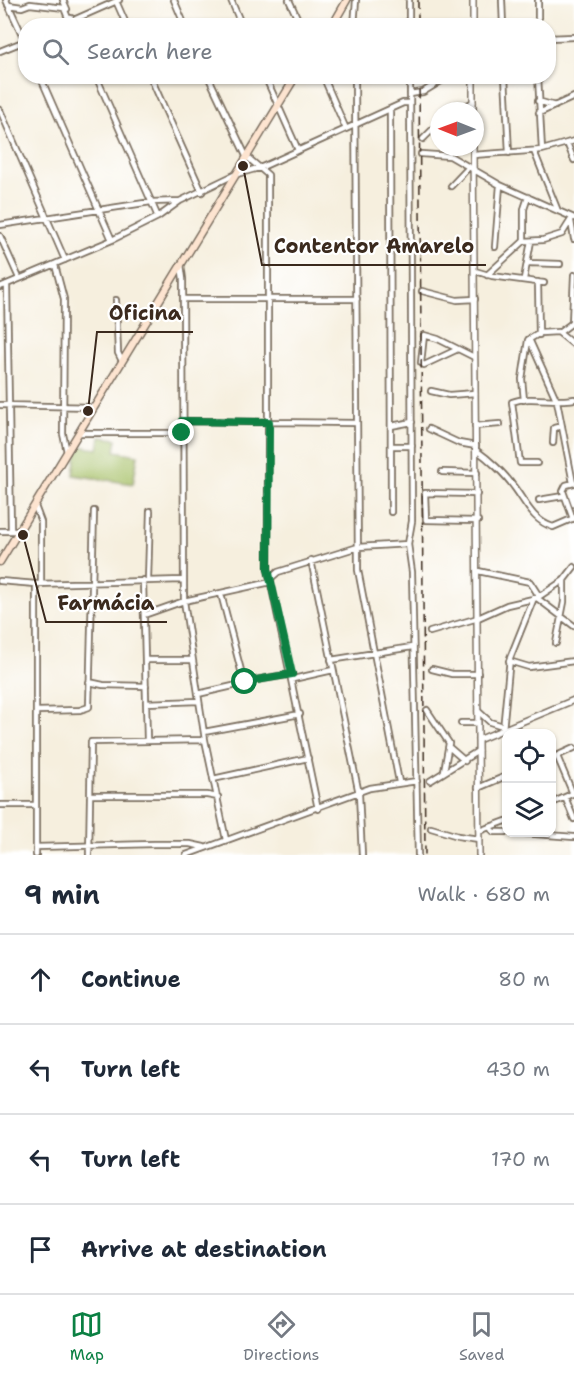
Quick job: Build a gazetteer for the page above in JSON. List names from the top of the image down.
{
  "places": ["Contentor Amarelo", "Oficina", "Farmácia"],
  "north": "left",
  "page": {
    "search": "Search here",
    "heading": ["9 min", "Walk · 680 m"],
    "list": [
      ["Continue", "80 m"],
      ["Turn left", "430 m"],
      ["Turn left", "170 m"],
      "Arrive at destination"
    ],
    "nav": ["Map", "Directions", "Saved"]
  }
}
